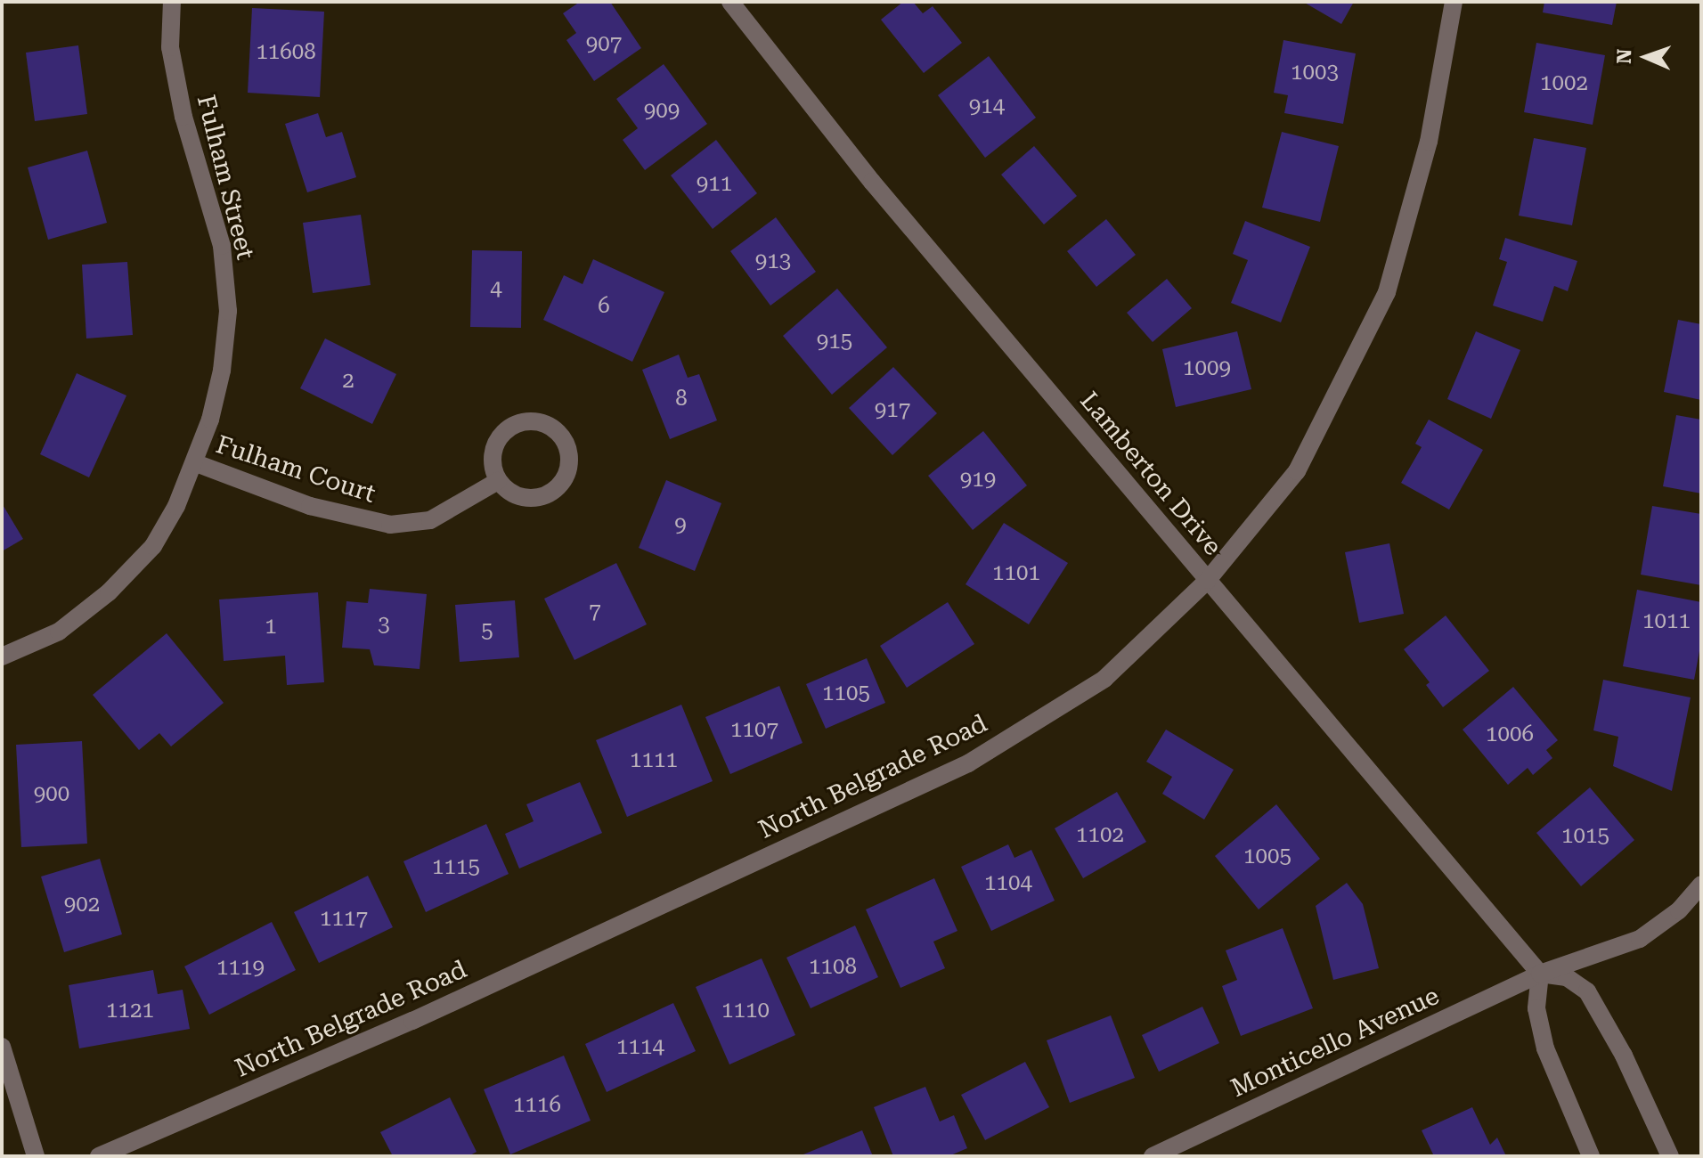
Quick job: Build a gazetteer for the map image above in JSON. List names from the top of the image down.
{
  "streets": {
    "street": [
      "Fulham Street",
      "Fulham Court",
      "Lamberton Drive",
      "North Belgrade Road",
      "Monticello Avenue"
    ]
  },
  "crossings": [
    ["Fulham Street", "Fulham Court"],
    ["Lamberton Drive", "North Belgrade Road"],
    ["Lamberton Drive", "Monticello Avenue"]
  ],
  "house_numbers": [
    "907",
    "11608",
    "1003",
    "1002",
    "914",
    "909",
    "911",
    "913",
    "4",
    "6",
    "915",
    "1009",
    "2",
    "8",
    "917",
    "919",
    "9",
    "1101",
    "7",
    "1011",
    "3",
    "1",
    "5",
    "1105",
    "1107",
    "1006",
    "1111",
    "900",
    "1102",
    "1015",
    "1005",
    "1115",
    "1104",
    "902",
    "1117",
    "1108",
    "1119",
    "1121",
    "1110",
    "1114",
    "1116"
  ],
  "north": "left"
}
